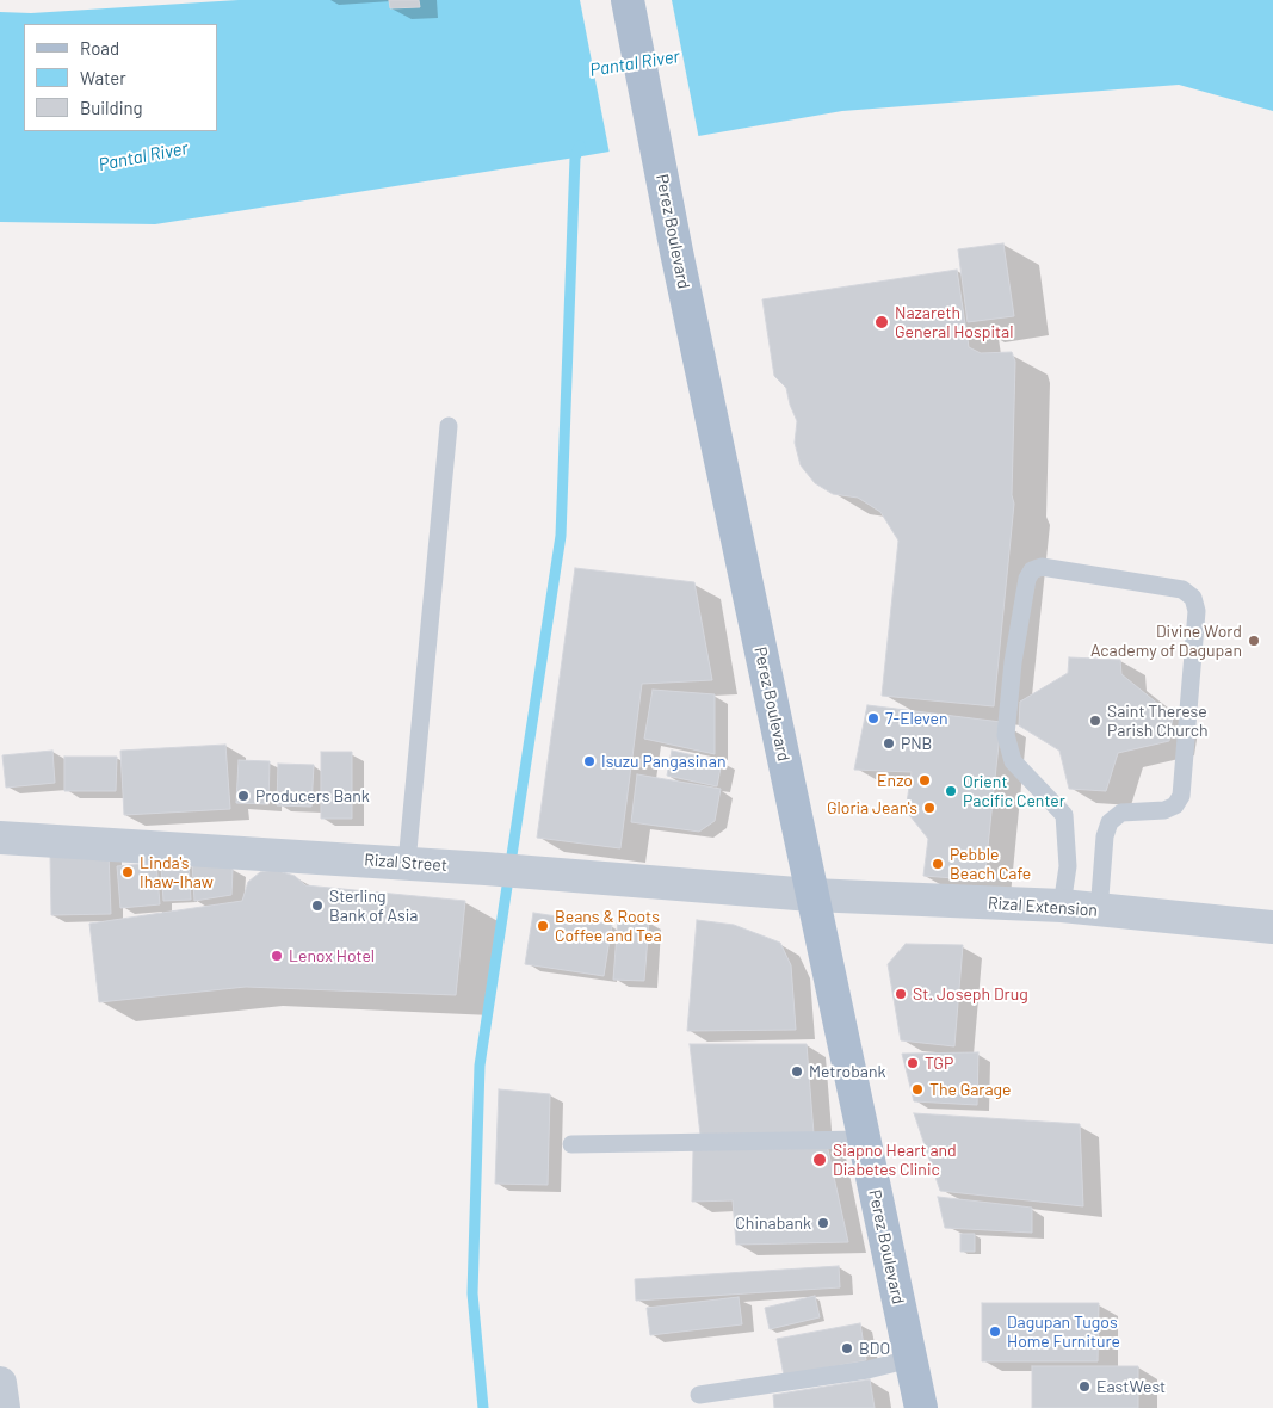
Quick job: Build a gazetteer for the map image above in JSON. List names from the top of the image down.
{
  "streets": {
    "main road": ["Perez Boulevard"],
    "street": ["Rizal Street", "Rizal Extension"]
  },
  "crossings": [
    ["Perez Boulevard", "Rizal Street"],
    ["Perez Boulevard", "Rizal Extension"],
    ["Rizal Street", "Rizal Extension"]
  ],
  "water": ["Pantal River"],
  "places": [
    "Nazareth General Hospital",
    "Divine Word Academy of Dagupan",
    "7-Eleven",
    "Saint Therese Parish Church",
    "PNB",
    "Isuzu Pangasinan",
    "Enzo",
    "Orient Pacific Center",
    "Producers Bank",
    "Gloria Jean's",
    "Pebble Beach Cafe",
    "Linda's Ihaw-Ihaw",
    "Sterling Bank of Asia",
    "Beans & Roots Coffee and Tea",
    "Lenox Hotel",
    "St. Joseph Drug",
    "TGP",
    "Metrobank",
    "The Garage",
    "Siapno Heart and Diabetes Clinic",
    "Chinabank",
    "Dagupan Tugos Home Furniture",
    "BDO",
    "EastWest"
  ],
  "legend": ["Road", "Water", "Building"]
}
